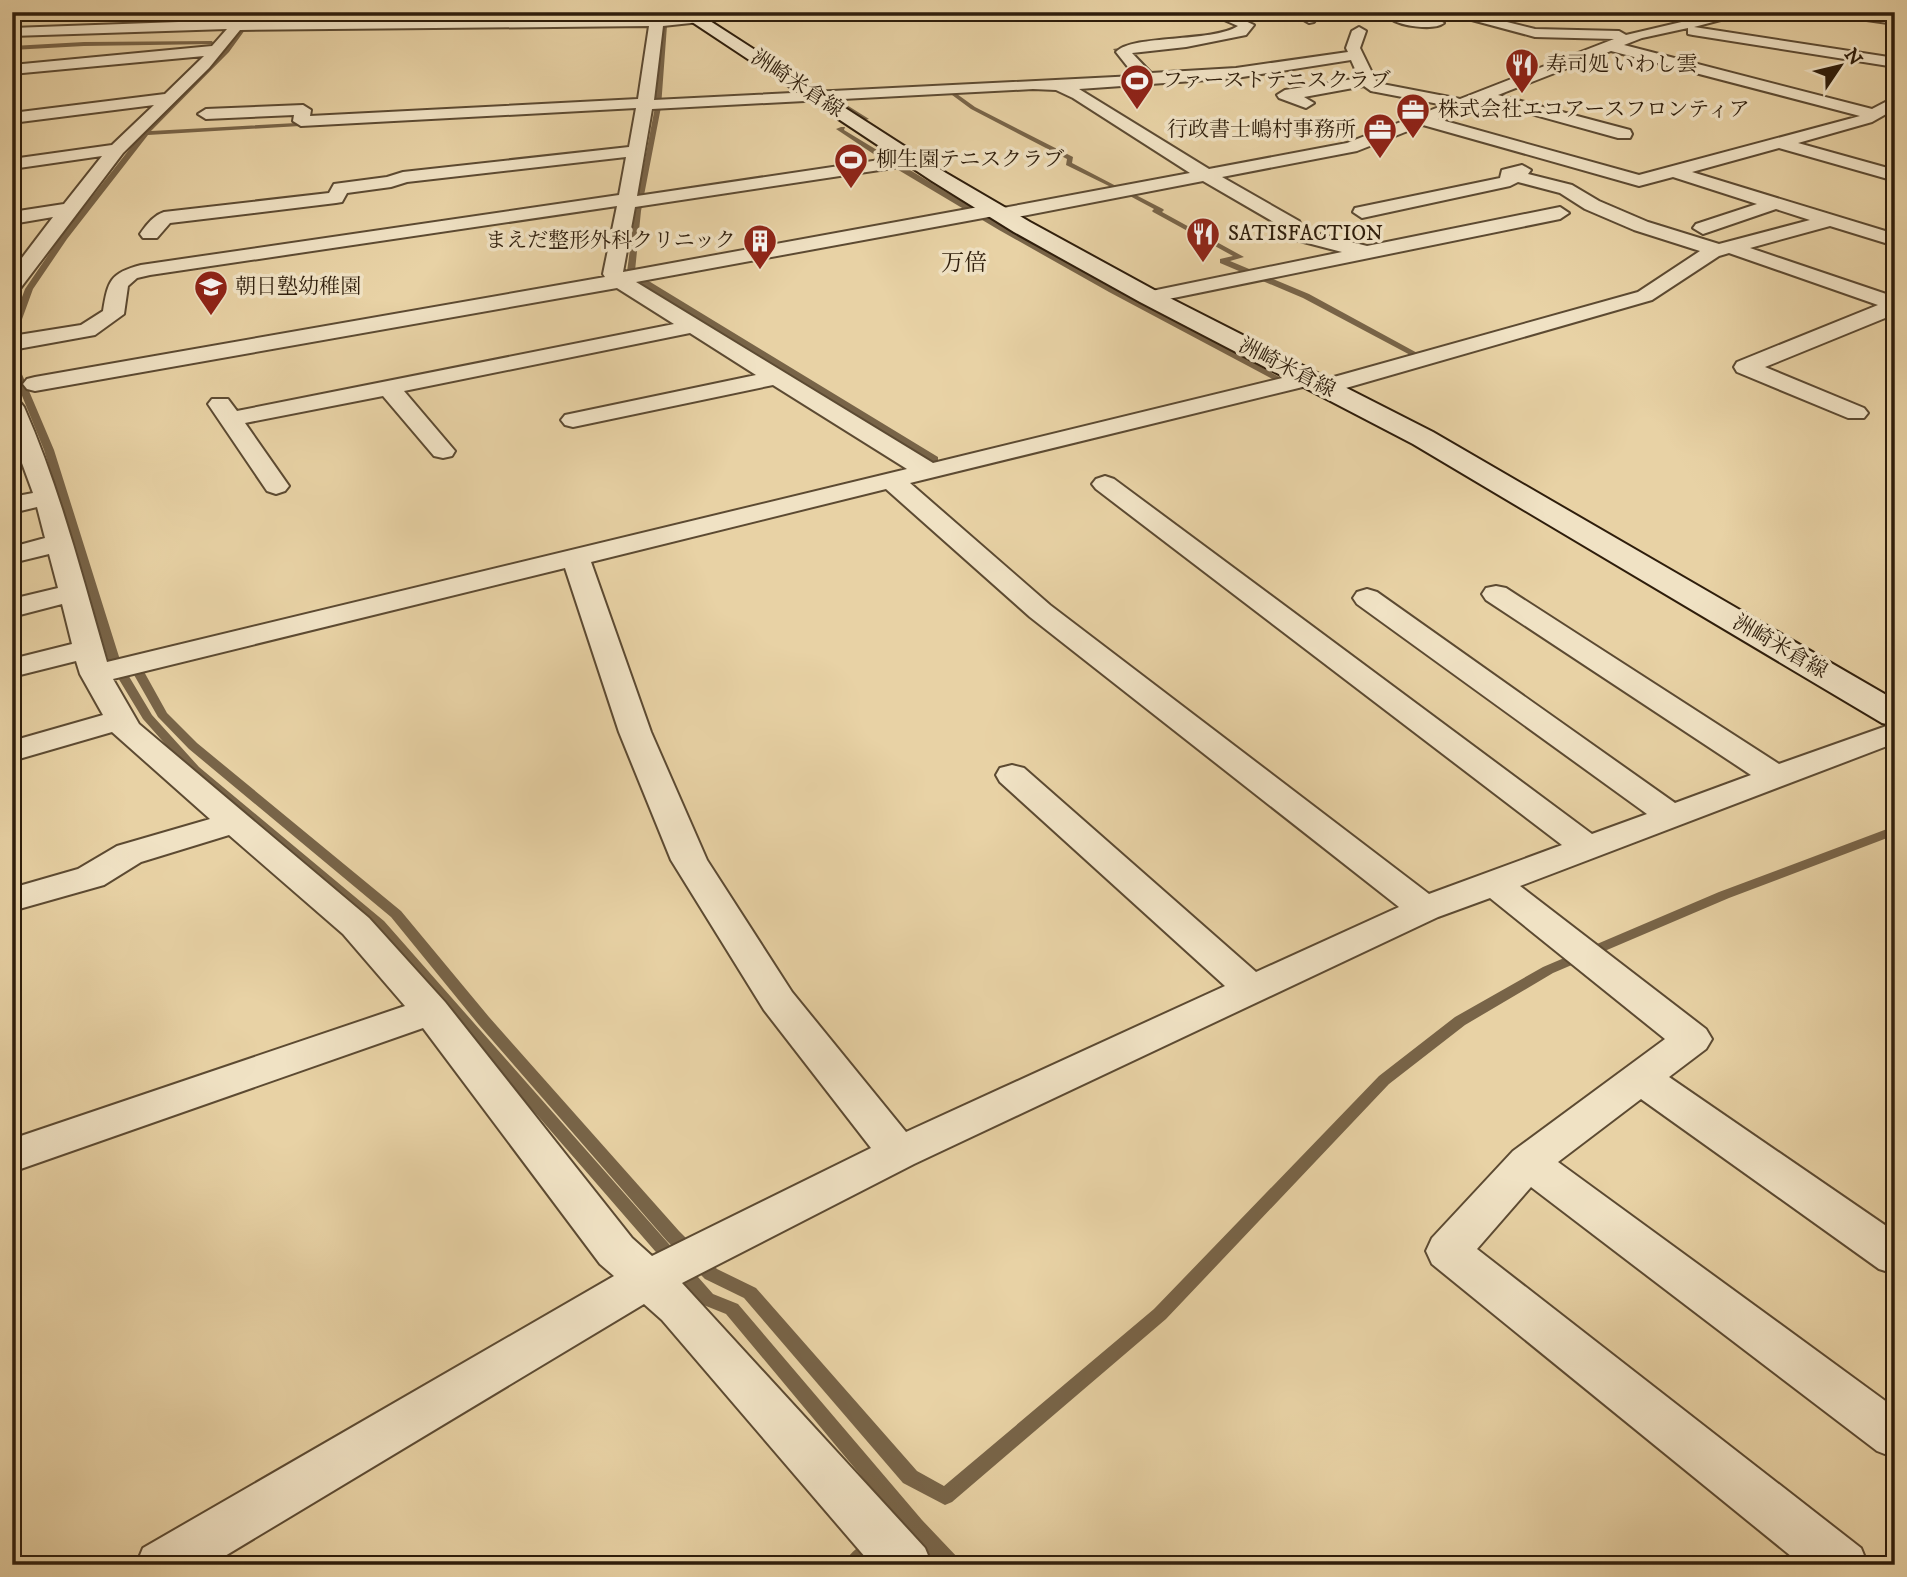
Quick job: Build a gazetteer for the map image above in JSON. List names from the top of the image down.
{
  "streets": {
    "main road": ["洲崎米倉線"]
  },
  "districts": ["万倍"],
  "places": {
    "restaurant": ["寿司処 いわし雲", "SATISFACTION"],
    "sports": ["ファーストテニスクラブ", "柳生園テニスクラブ"],
    "office": ["株式会社エコアースフロンティア", "行政書士嶋村事務所"],
    "building": ["まえだ整形外科クリニック"],
    "school or university": ["朝日塾幼稚園"]
  },
  "north": "top right"
}
